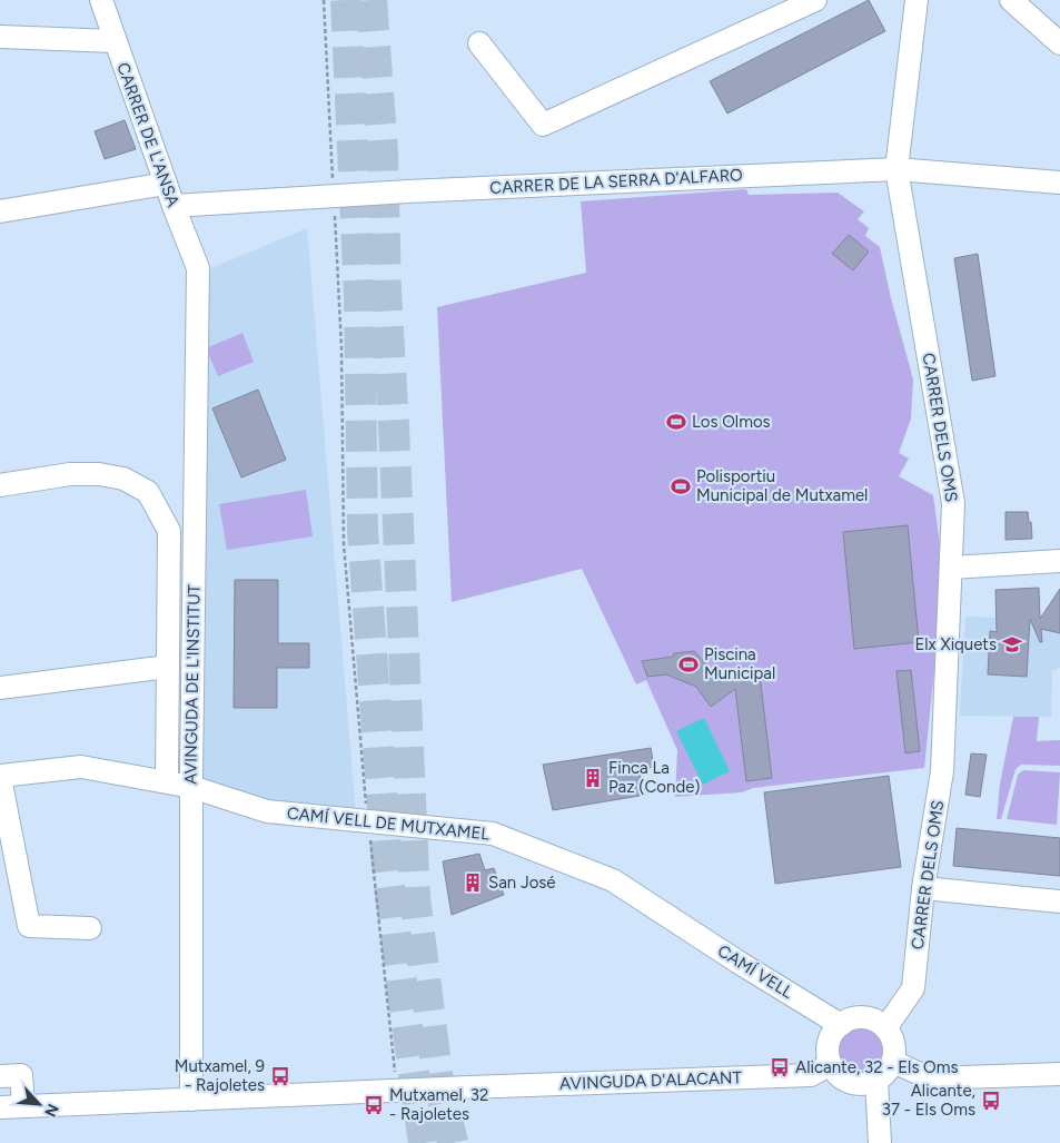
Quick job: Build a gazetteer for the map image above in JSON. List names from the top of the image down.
{
  "streets": {
    "street": [
      "CARRER DE L'ANSA",
      "CARRER DE LA SERRA D'ALFARO",
      "CARRER DELS OMS",
      "AVINGUDA DE L'INSTITUT",
      "CAMÍ VELL DE MUTXAMEL",
      "CAMÍ VELL",
      "AVINGUDA D'ALACANT"
    ]
  },
  "crossings": [
    ["CARRER DE L'ANSA", "CARRER DE LA SERRA D'ALFARO"],
    ["CARRER DE L'ANSA", "AVINGUDA DE L'INSTITUT"],
    ["CARRER DE LA SERRA D'ALFARO", "CARRER DELS OMS"],
    ["CARRER DELS OMS", "CAMÍ VELL"],
    ["CARRER DELS OMS", "AVINGUDA D'ALACANT"],
    ["AVINGUDA DE L'INSTITUT", "CAMÍ VELL DE MUTXAMEL"],
    ["AVINGUDA DE L'INSTITUT", "AVINGUDA D'ALACANT"],
    ["CAMÍ VELL DE MUTXAMEL", "CAMÍ VELL"],
    ["CAMÍ VELL", "AVINGUDA D'ALACANT"]
  ],
  "places": {
    "sports": ["Los Olmos", "Polisportiu Municipal de Mutxamel", "Piscina Municipal"],
    "school or university": ["Elx Xiquets"],
    "building": ["Finca La Paz (Conde)", "San José"],
    "bus stop": [
      "Alicante, 32 - Els Oms",
      "Mutxamel, 9 - Rajoletes",
      "Alicante, 37 - Els Oms",
      "Mutxamel, 32 - Rajoletes"
    ]
  },
  "north": "bottom right"
}
